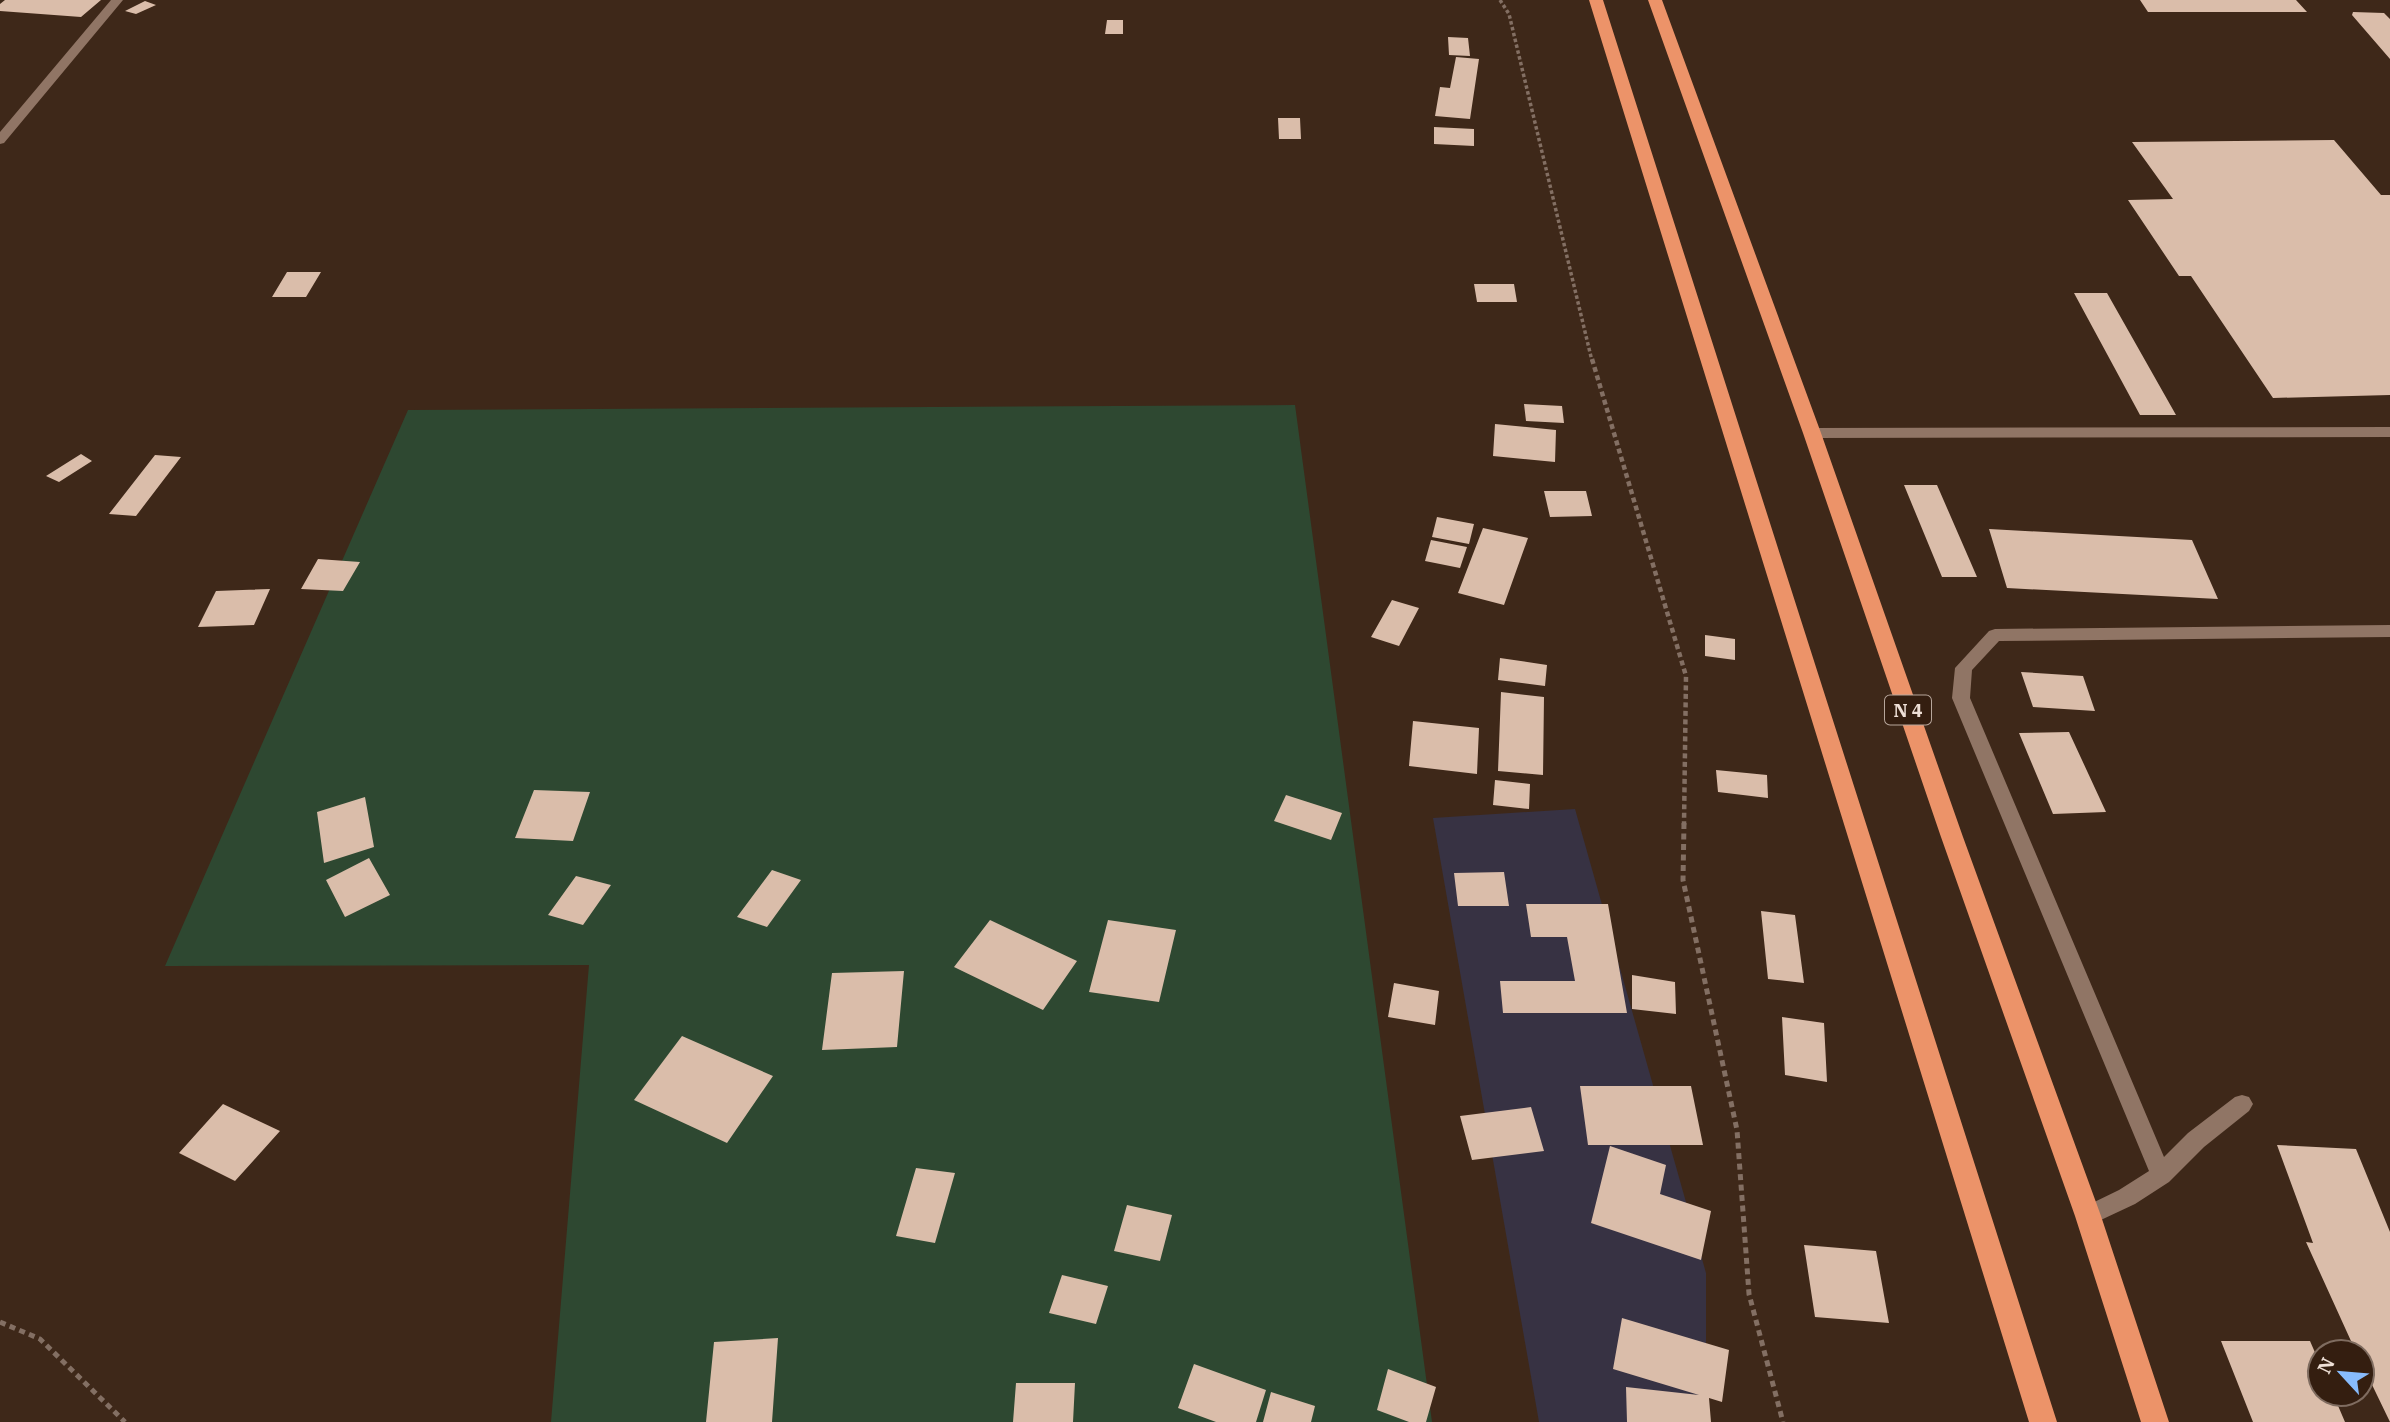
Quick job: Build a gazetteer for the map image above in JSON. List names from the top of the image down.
{
  "streets": {
    "highway": ["N 4"]
  },
  "north": "top left"
}
